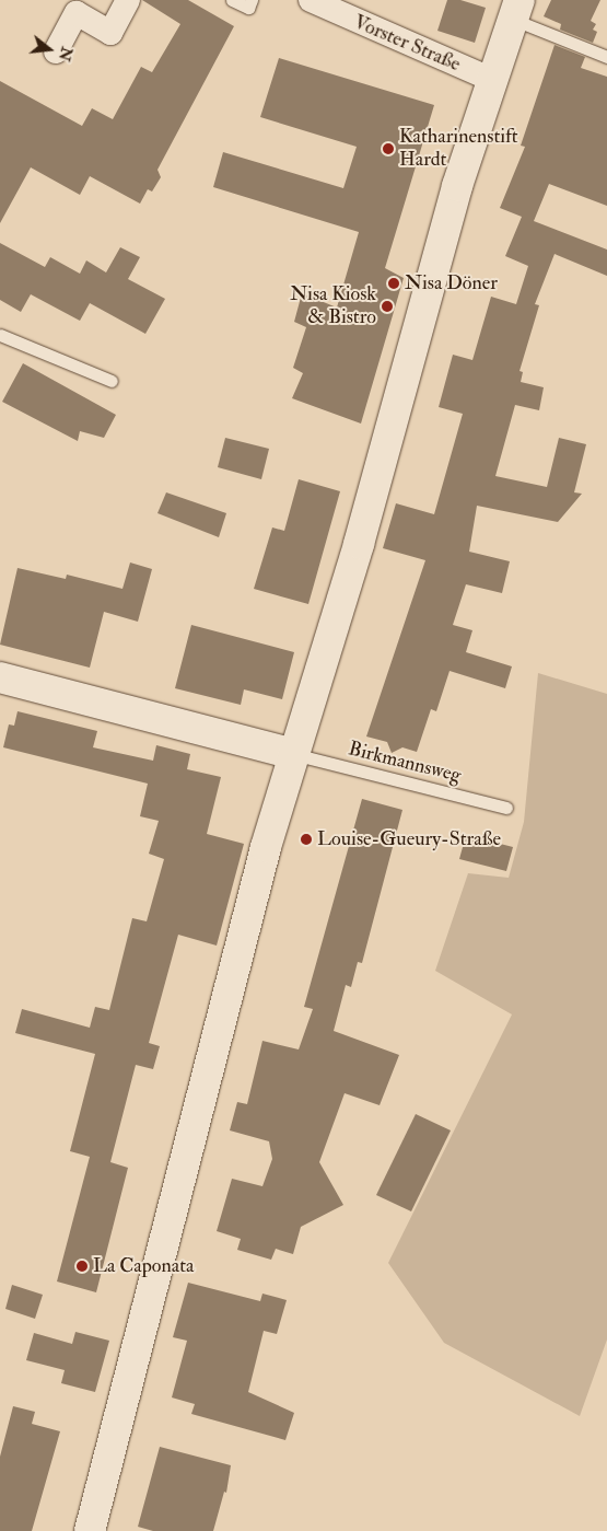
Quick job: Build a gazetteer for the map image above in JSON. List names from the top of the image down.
{
  "streets": {
    "street": ["Vorster Straße"],
    "lane": ["Birkmannsweg"]
  },
  "places": [
    "Katharinenstift Hardt",
    "Nisa Döner",
    "Nisa Kiosk & Bistro",
    "Louise-Gueury-Straße",
    "La Caponata"
  ],
  "north": "right"
}
